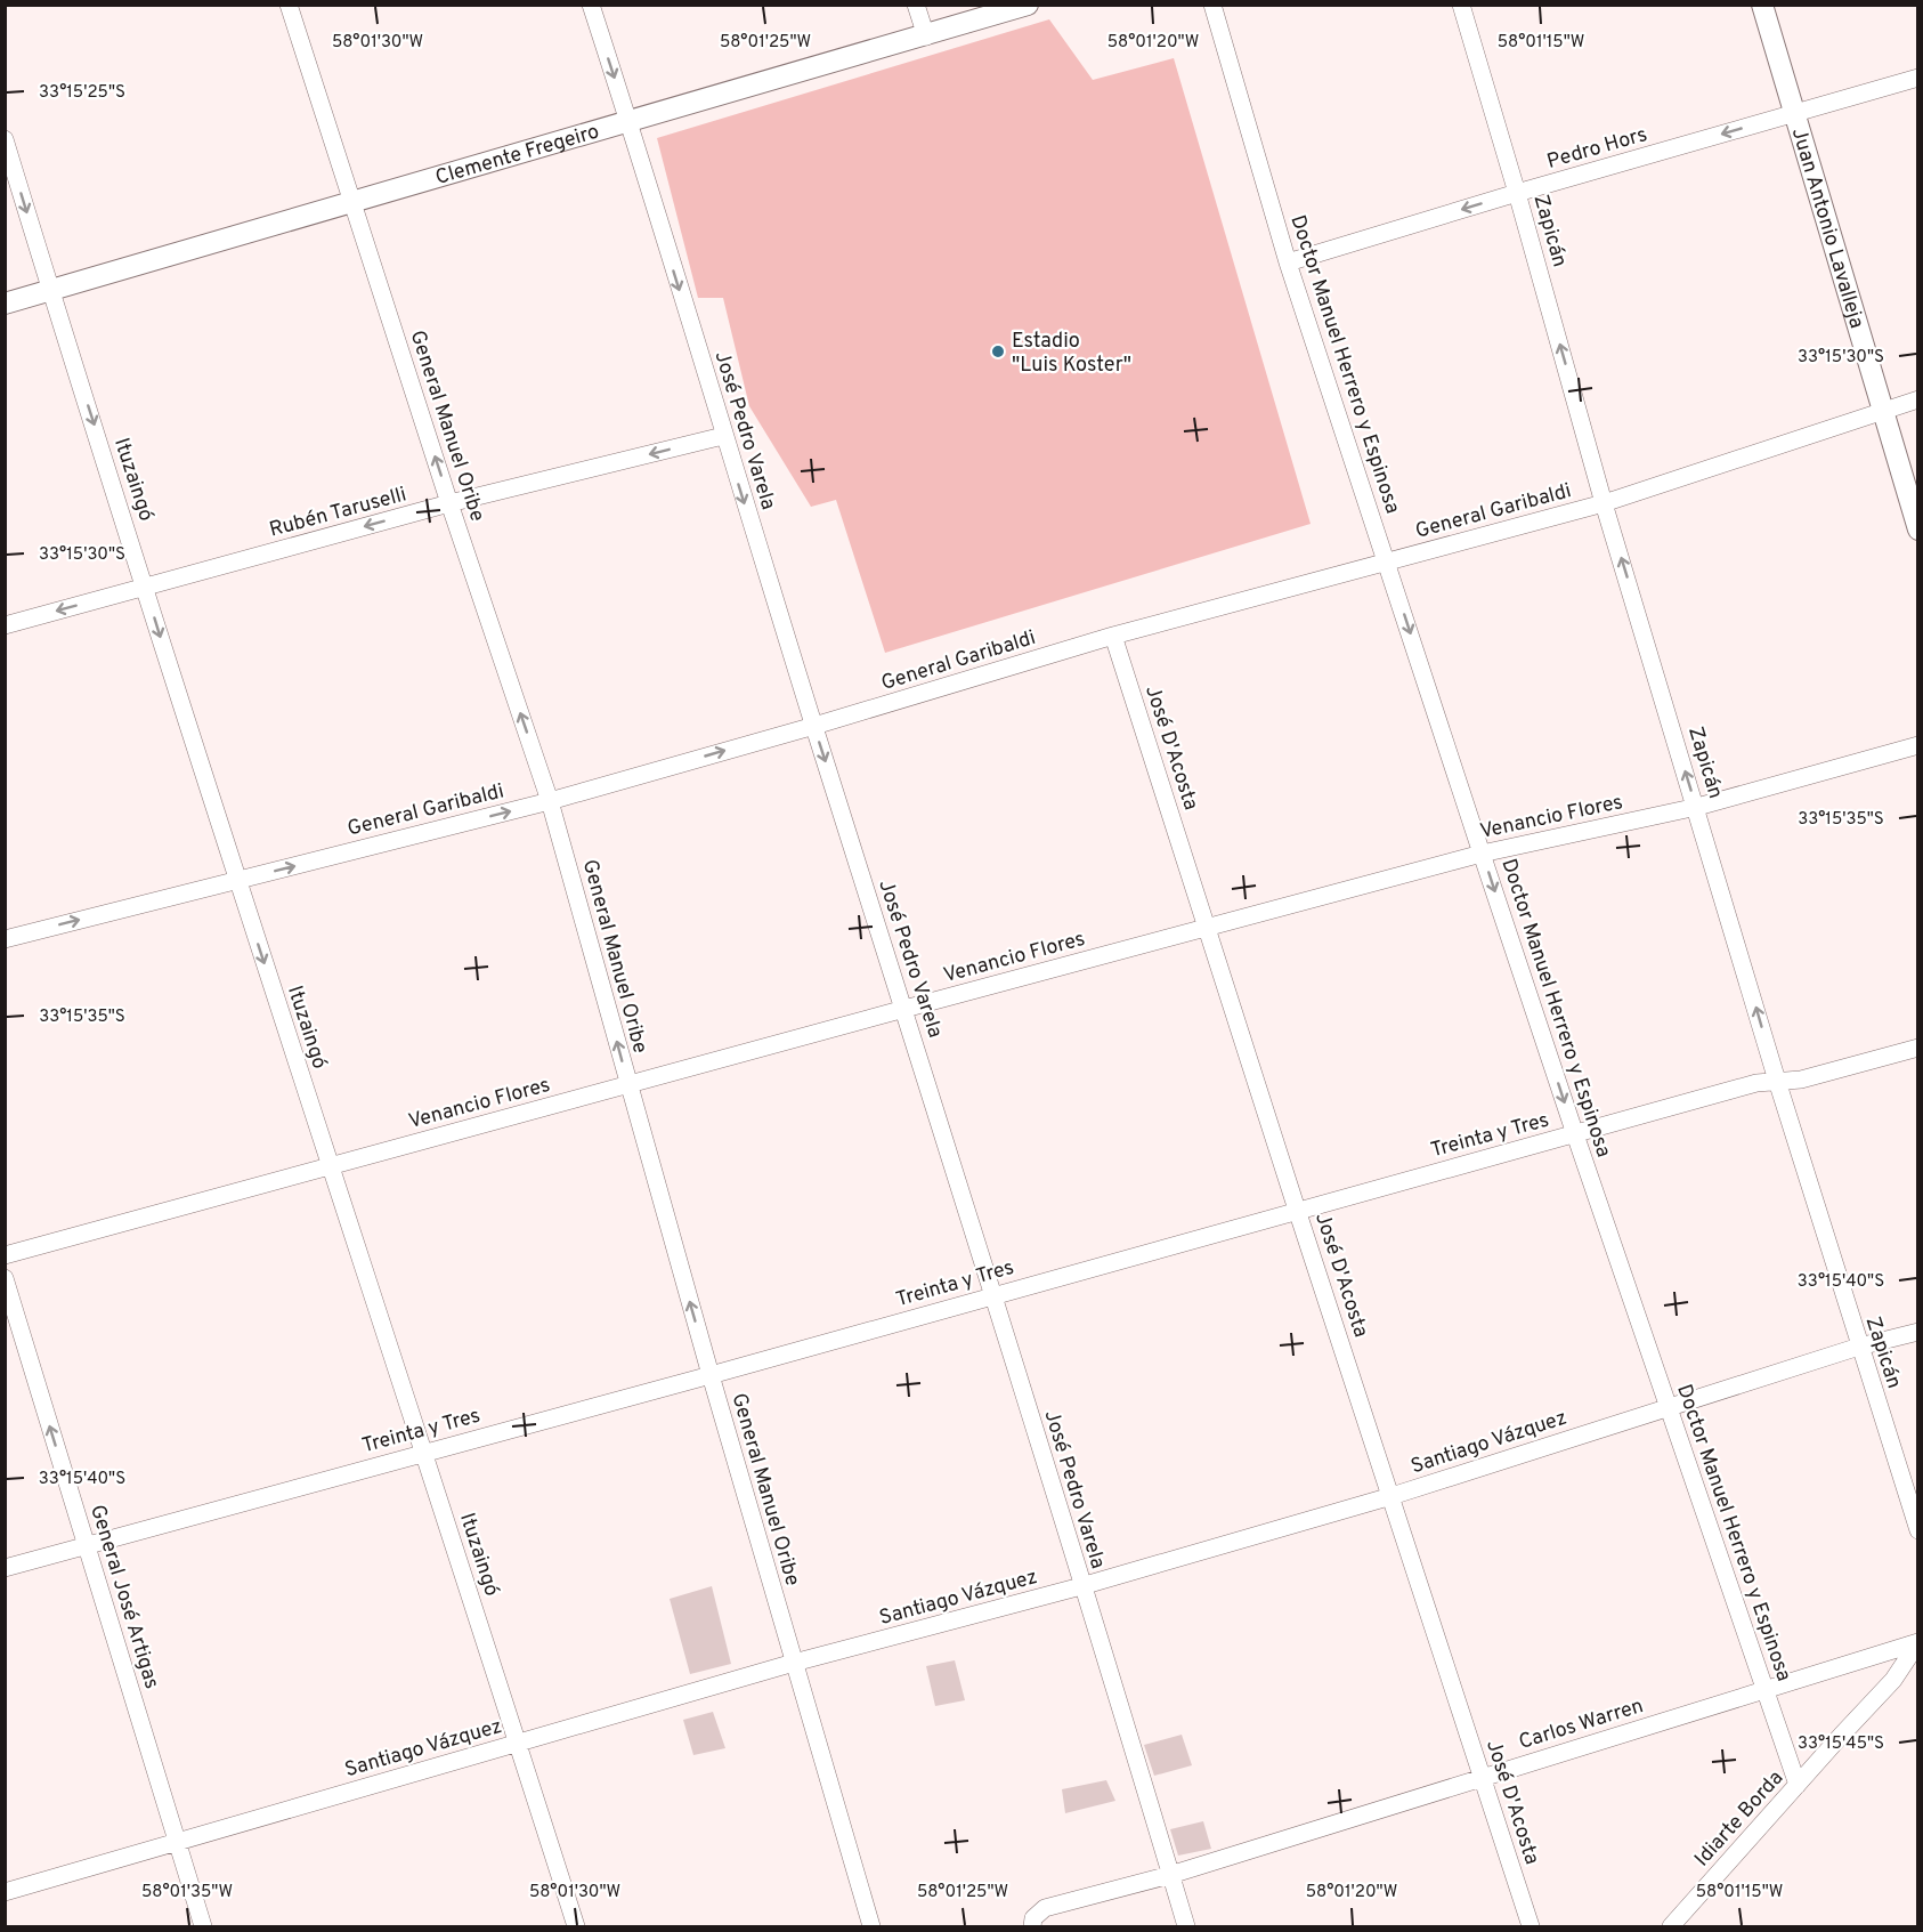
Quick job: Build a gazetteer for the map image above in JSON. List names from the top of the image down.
{
  "streets": {
    "street": [
      "Pedro Hors",
      "Clemente Fregeiro",
      "Juan Antonio Lavalleja",
      "Zapicán",
      "Doctor Manuel Herrero y Espinosa",
      "General Manuel Oribe",
      "José Pedro Varela",
      "Ituzaingó",
      "General Garibaldi",
      "Rubén Taruselli",
      "José D'Acosta",
      "Venancio Flores",
      "Treinta y Tres",
      "Santiago Vázquez",
      "General José Artigas",
      "Carlos Warren",
      "Idiarte Borda"
    ]
  },
  "crossings": [
    ["Pedro Hors", "Juan Antonio Lavalleja"],
    ["Pedro Hors", "Zapicán"],
    ["Pedro Hors", "Doctor Manuel Herrero y Espinosa"],
    ["Clemente Fregeiro", "General Manuel Oribe"],
    ["Clemente Fregeiro", "José Pedro Varela"],
    ["Clemente Fregeiro", "Ituzaingó"],
    ["Juan Antonio Lavalleja", "General Garibaldi"],
    ["Zapicán", "General Garibaldi"],
    ["Zapicán", "Venancio Flores"],
    ["Zapicán", "Treinta y Tres"],
    ["Zapicán", "Santiago Vázquez"],
    ["Doctor Manuel Herrero y Espinosa", "General Garibaldi"],
    ["Doctor Manuel Herrero y Espinosa", "Venancio Flores"],
    ["Doctor Manuel Herrero y Espinosa", "Treinta y Tres"],
    ["Doctor Manuel Herrero y Espinosa", "Santiago Vázquez"],
    ["Doctor Manuel Herrero y Espinosa", "Carlos Warren"],
    ["Doctor Manuel Herrero y Espinosa", "Idiarte Borda"],
    ["General Manuel Oribe", "General Garibaldi"],
    ["General Manuel Oribe", "Rubén Taruselli"],
    ["General Manuel Oribe", "Venancio Flores"],
    ["General Manuel Oribe", "Treinta y Tres"],
    ["General Manuel Oribe", "Santiago Vázquez"],
    ["José Pedro Varela", "General Garibaldi"],
    ["José Pedro Varela", "Rubén Taruselli"],
    ["José Pedro Varela", "Venancio Flores"],
    ["José Pedro Varela", "Treinta y Tres"],
    ["José Pedro Varela", "Santiago Vázquez"],
    ["José Pedro Varela", "Carlos Warren"],
    ["Ituzaingó", "General Garibaldi"],
    ["Ituzaingó", "Rubén Taruselli"],
    ["Ituzaingó", "Venancio Flores"],
    ["Ituzaingó", "Treinta y Tres"],
    ["Ituzaingó", "Santiago Vázquez"],
    ["General Garibaldi", "José D'Acosta"],
    ["José D'Acosta", "Venancio Flores"],
    ["José D'Acosta", "Treinta y Tres"],
    ["José D'Acosta", "Santiago Vázquez"],
    ["José D'Acosta", "Carlos Warren"],
    ["Treinta y Tres", "General José Artigas"],
    ["Santiago Vázquez", "General José Artigas"],
    ["Carlos Warren", "Idiarte Borda"]
  ],
  "one_way": [
    "Pedro Hors",
    "Zapicán",
    "General Manuel Oribe",
    "José Pedro Varela",
    "Ituzaingó",
    "General Garibaldi",
    "Rubén Taruselli",
    "General José Artigas"
  ],
  "places": ["Estadio \"Luis Koster\""],
  "coordinates": [
    "58°01'30\"W",
    "58°01'25\"W",
    "58°01'20\"W",
    "58°01'15\"W",
    "33°15'25\"S",
    "33°15'30\"S",
    "33°15'35\"S",
    "33°15'40\"S",
    "33°15'45\"S",
    "58°01'35\"W"
  ]
}
